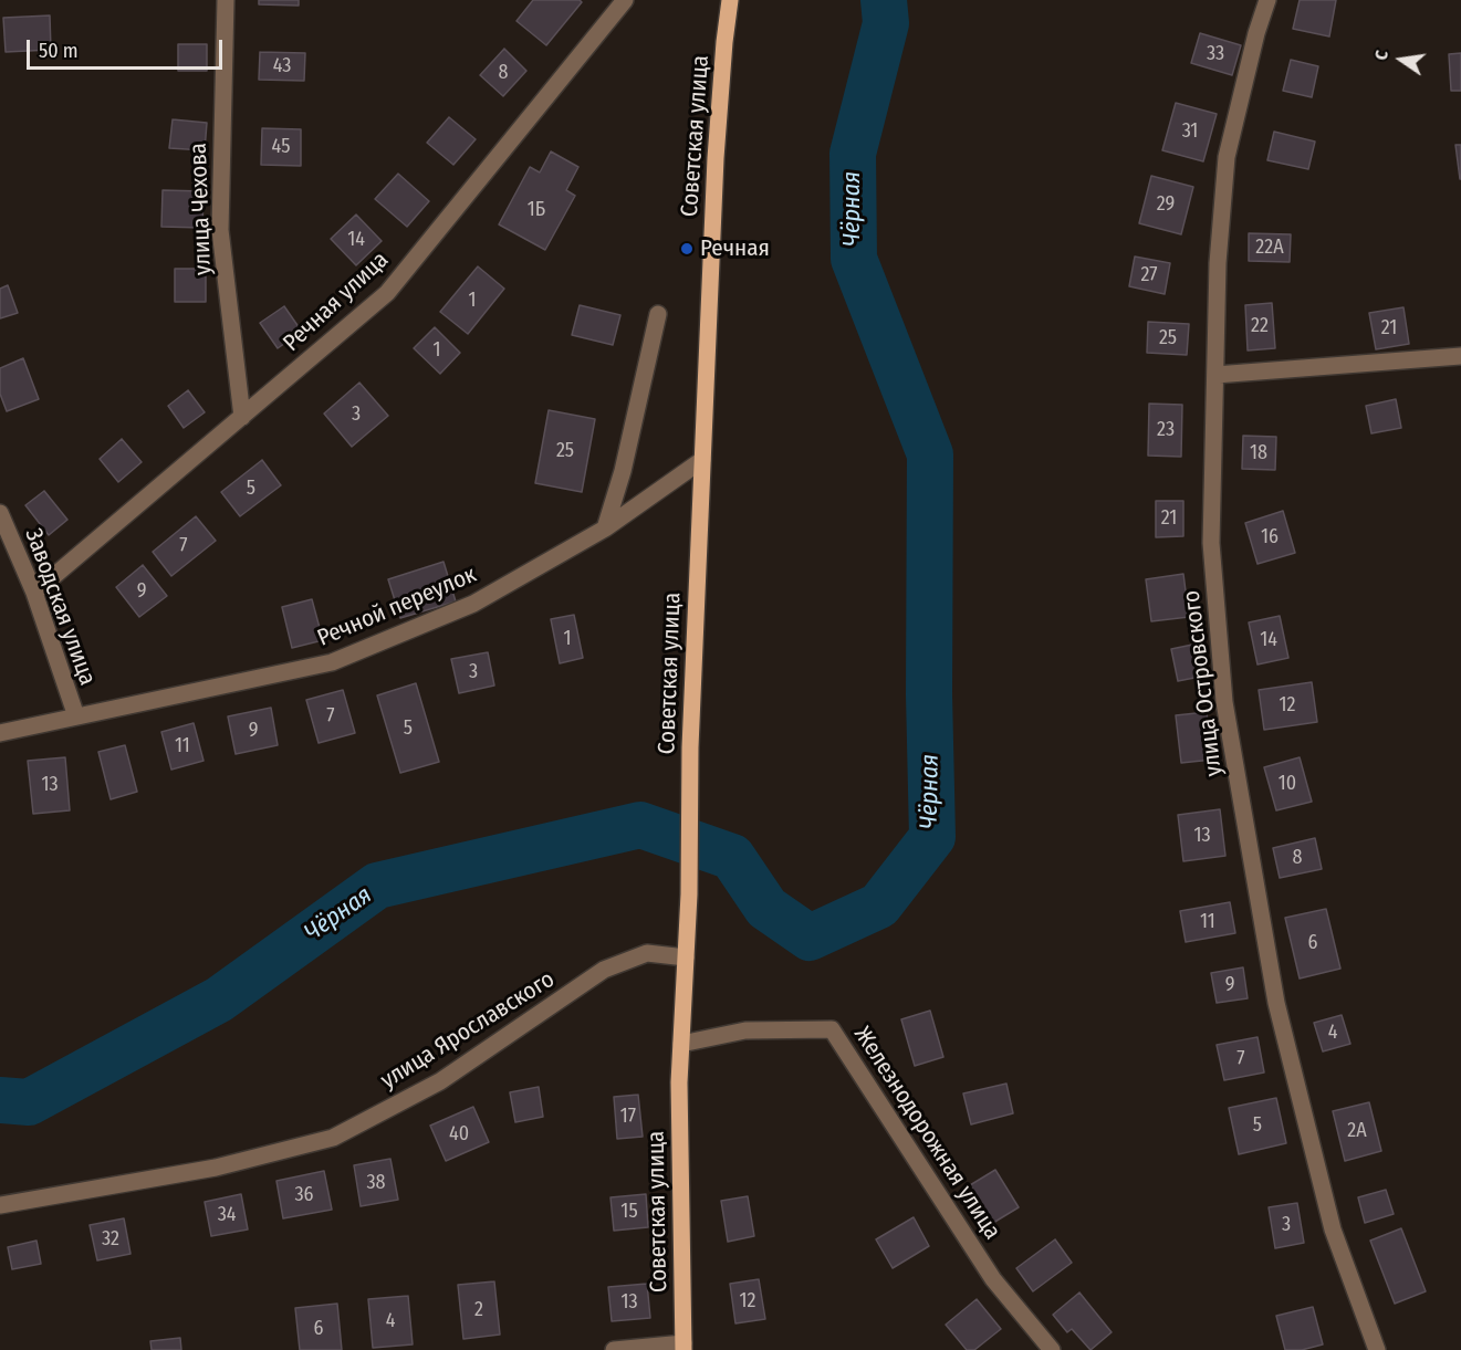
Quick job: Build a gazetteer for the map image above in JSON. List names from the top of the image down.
{
  "streets": {
    "main road": ["Советская улица"],
    "street": [
      "улица Чехова",
      "Речная улица",
      "Заводская улица",
      "Речной переулок",
      "улица Островского",
      "улица Ярославского",
      "Железнодорожная улица"
    ]
  },
  "crossings": [
    ["Советская улица", "Речной переулок"],
    ["Советская улица", "улица Ярославского"],
    ["Советская улица", "Железнодорожная улица"],
    ["улица Чехова", "Речная улица"],
    ["Речная улица", "Заводская улица"],
    ["Заводская улица", "Речной переулок"]
  ],
  "water": ["Чёрная"],
  "places": ["Речная"],
  "house_numbers": [
    "33",
    "43",
    "8",
    "31",
    "45",
    "29",
    "1Б",
    "14",
    "22А",
    "27",
    "1",
    "22",
    "21",
    "25",
    "1",
    "3",
    "23",
    "25",
    "18",
    "5",
    "21",
    "16",
    "7",
    "9",
    "1",
    "14",
    "3",
    "12",
    "7",
    "5",
    "9",
    "11",
    "10",
    "13",
    "13",
    "8",
    "11",
    "6",
    "9",
    "4",
    "7",
    "17",
    "5",
    "2А",
    "40",
    "38",
    "36",
    "15",
    "34",
    "3",
    "32",
    "12",
    "13",
    "2",
    "4",
    "6"
  ],
  "scale_bar": "50 m",
  "north": "left"
}
